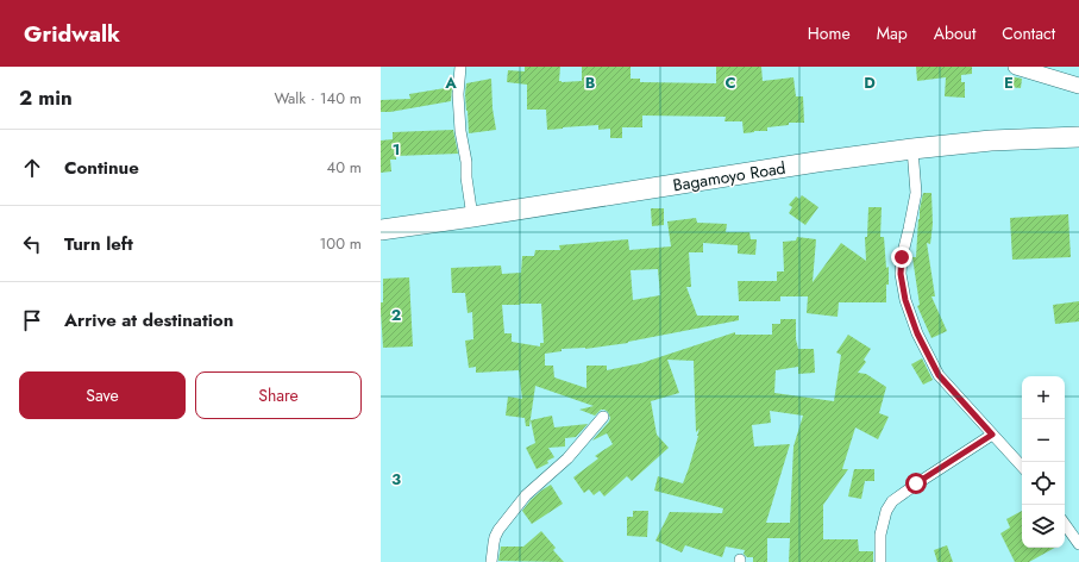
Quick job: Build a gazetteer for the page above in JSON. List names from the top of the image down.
{
  "streets": {
    "highway": ["Bagamoyo Road"]
  },
  "page": {
    "header": "Gridwalk",
    "nav": [
      "Home",
      "Map",
      "About",
      "Contact"
    ],
    "heading": ["2 min", "Walk · 140 m"],
    "list": [
      ["Continue", "40 m"],
      ["Turn left", "100 m"],
      "Arrive at destination"
    ],
    "buttons": ["Save", "Share"],
    "map_buttons": ["+", "−"]
  },
  "grid": {
    "columns": [
      "A",
      "B",
      "C",
      "D",
      "E"
    ],
    "rows": ["1", "2", "3"]
  }
}
